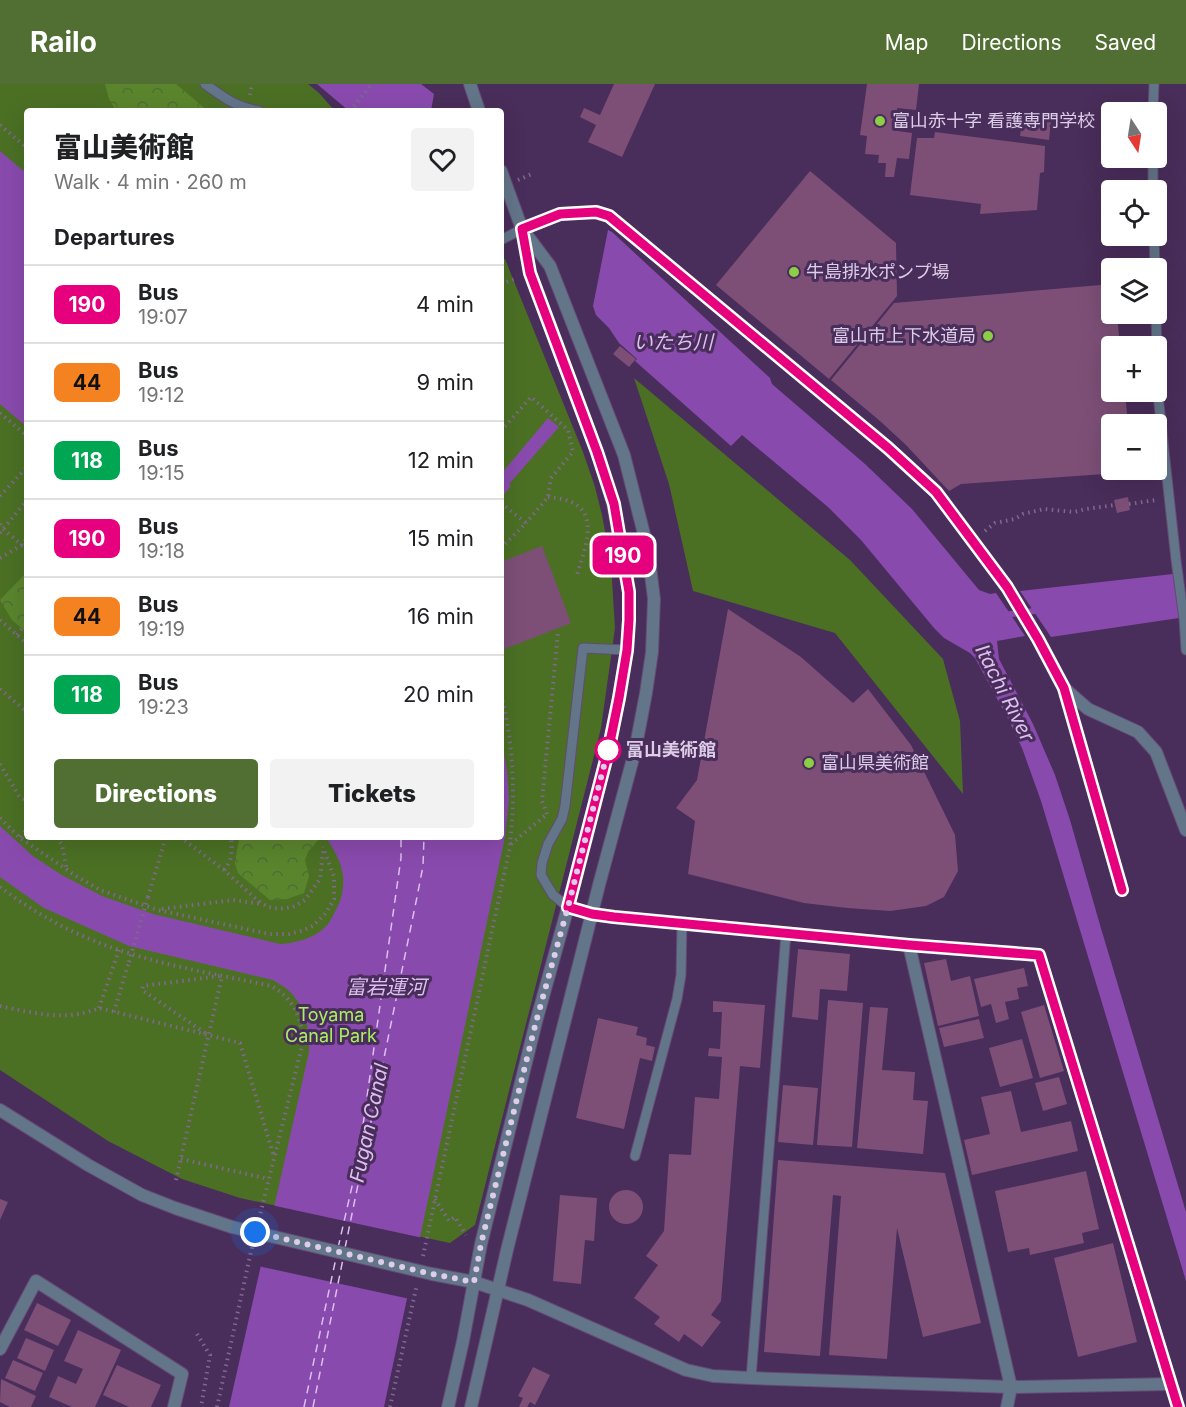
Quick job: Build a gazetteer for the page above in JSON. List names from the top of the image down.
{
  "water": [
    "いたち川",
    "Itachi River",
    "富岩運河",
    "Fugan Canal"
  ],
  "parks": ["Toyama Canal Park"],
  "places": [
    "富山赤十字 看護専門学校",
    "牛島排水ポンプ場",
    "富山市上下水道局",
    "富山美術館",
    "富山県美術館"
  ],
  "lines": ["bus line 190"],
  "north": "bottom",
  "page": {
    "header": "Railo",
    "nav": ["Map", "Directions", "Saved"],
    "on_map": "190",
    "map_buttons": ["+", "−"],
    "heading": [
      ["富山美術館", "Walk · 4 min · 260 m"],
      "Departures"
    ],
    "list": [
      {
        "mark": "190",
        "name": "Bus",
        "note": "19:07",
        "value": "4 min"
      },
      {
        "mark": "44",
        "name": "Bus",
        "note": "19:12",
        "value": "9 min"
      },
      {
        "mark": "118",
        "name": "Bus",
        "note": "19:15",
        "value": "12 min"
      },
      {
        "mark": "190",
        "name": "Bus",
        "note": "19:18",
        "value": "15 min"
      },
      {
        "mark": "44",
        "name": "Bus",
        "note": "19:19",
        "value": "16 min"
      },
      {
        "mark": "118",
        "name": "Bus",
        "note": "19:23",
        "value": "20 min"
      }
    ],
    "buttons": ["Directions", "Tickets"]
  }
}
